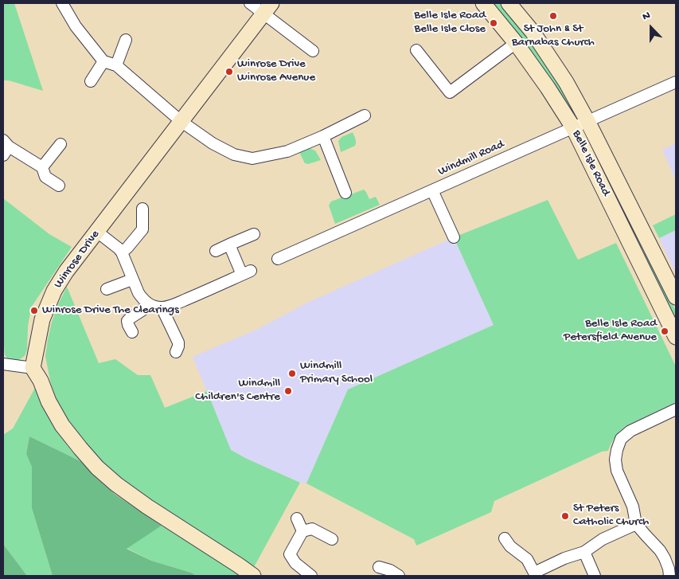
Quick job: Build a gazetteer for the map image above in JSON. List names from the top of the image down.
{
  "streets": {
    "street": ["Windmill Road", "Belle Isle Road", "Winrose Drive"]
  },
  "crossings": [
    ["Windmill Road", "Belle Isle Road"]
  ],
  "places": [
    "St John & St Barnabas Church",
    "Belle Isle Road Belle Isle Close",
    "Winrose Drive Winrose Avenue",
    "Winrose Drive The Clearings",
    "Belle Isle Road Petersfield Avenue",
    "Windmill Primary School",
    "Windmill Children's Centre",
    "St Peters Catholic Church"
  ],
  "north": "top"
}
